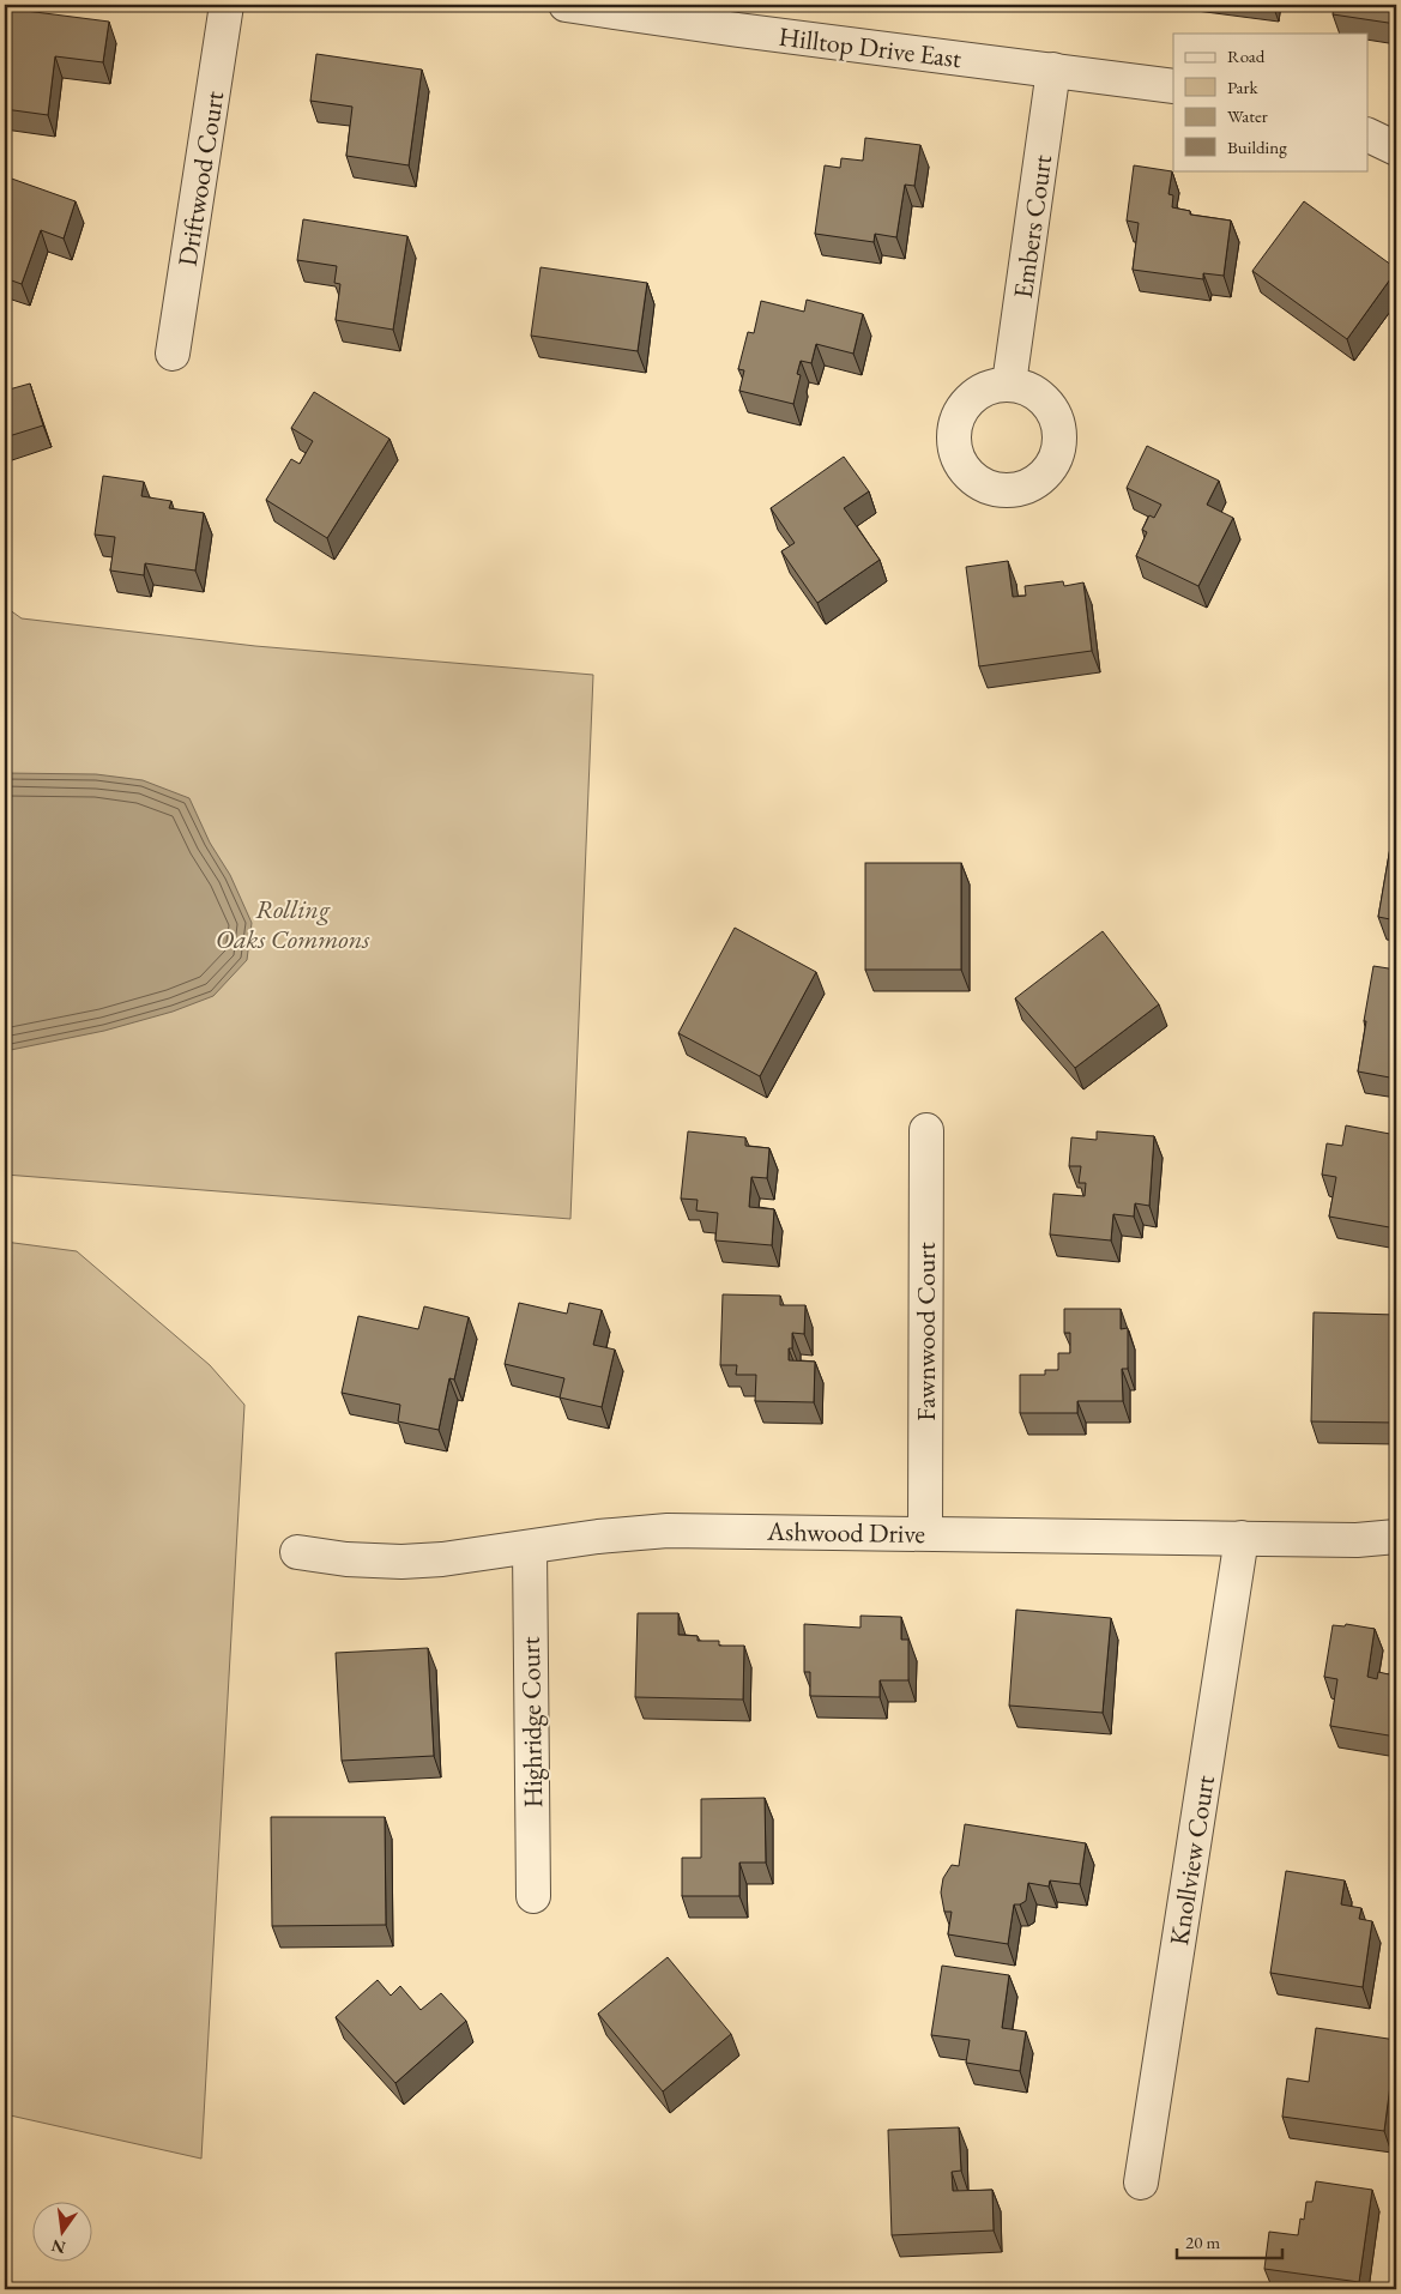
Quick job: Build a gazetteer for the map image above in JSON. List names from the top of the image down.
{
  "streets": {
    "street": [
      "Hilltop Drive East",
      "Driftwood Court",
      "Embers Court",
      "Fawnwood Court",
      "Ashwood Drive",
      "Highridge Court",
      "Knollview Court"
    ]
  },
  "crossings": [
    ["Hilltop Drive East", "Embers Court"],
    ["Fawnwood Court", "Ashwood Drive"],
    ["Ashwood Drive", "Highridge Court"],
    ["Ashwood Drive", "Knollview Court"]
  ],
  "parks": ["Rolling Oaks Commons"],
  "legend": [
    "Road",
    "Park",
    "Water",
    "Building"
  ],
  "scale_bar": "20 m",
  "north": "bottom"
}
